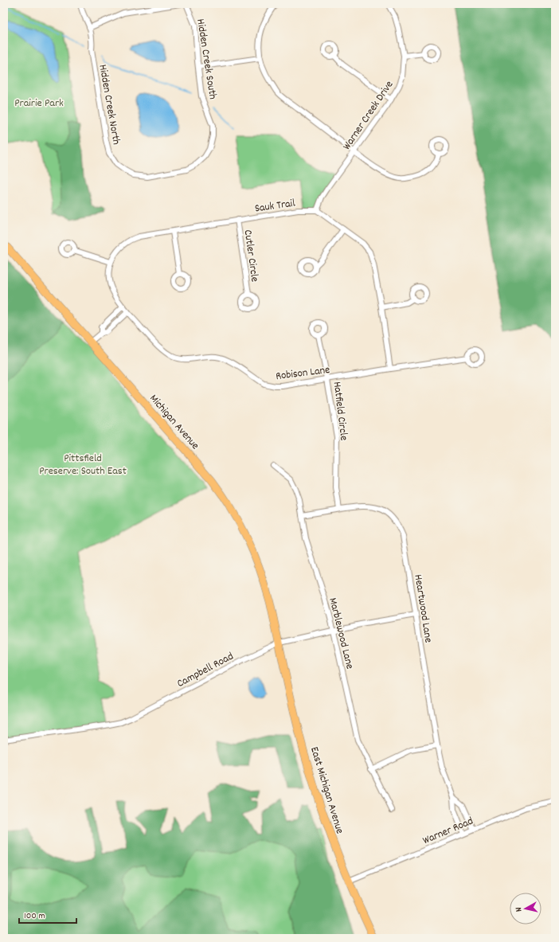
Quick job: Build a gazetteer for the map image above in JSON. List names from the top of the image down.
{
  "streets": {
    "highway": ["Michigan Avenue", "East Michigan Avenue"],
    "street": [
      "Hidden Creek South",
      "Hidden Creek North",
      "Warner Creek Drive",
      "Sauk Trail",
      "Cutler Circle",
      "Robison Lane",
      "Hatfield Circle",
      "Heartwood Lane",
      "Marblewood Lane",
      "Campbell Road",
      "Warner Road"
    ]
  },
  "crossings": [
    ["Hidden Creek South", "Hidden Creek North"],
    ["Warner Creek Drive", "Sauk Trail"],
    ["Sauk Trail", "Cutler Circle"],
    ["Sauk Trail", "Robison Lane"],
    ["Robison Lane", "Hatfield Circle"],
    ["Hatfield Circle", "Heartwood Lane"],
    ["Michigan Avenue", "Campbell Road"],
    ["Michigan Avenue", "East Michigan Avenue"],
    ["Heartwood Lane", "Marblewood Lane"],
    ["Heartwood Lane", "Campbell Road"],
    ["Heartwood Lane", "Warner Road"],
    ["Marblewood Lane", "Campbell Road"],
    ["Campbell Road", "East Michigan Avenue"],
    ["East Michigan Avenue", "Warner Road"]
  ],
  "parks": ["Prairie Park", "Pittsfield Preserve: South East"],
  "scale_bar": "100 m",
  "north": "left"
}
